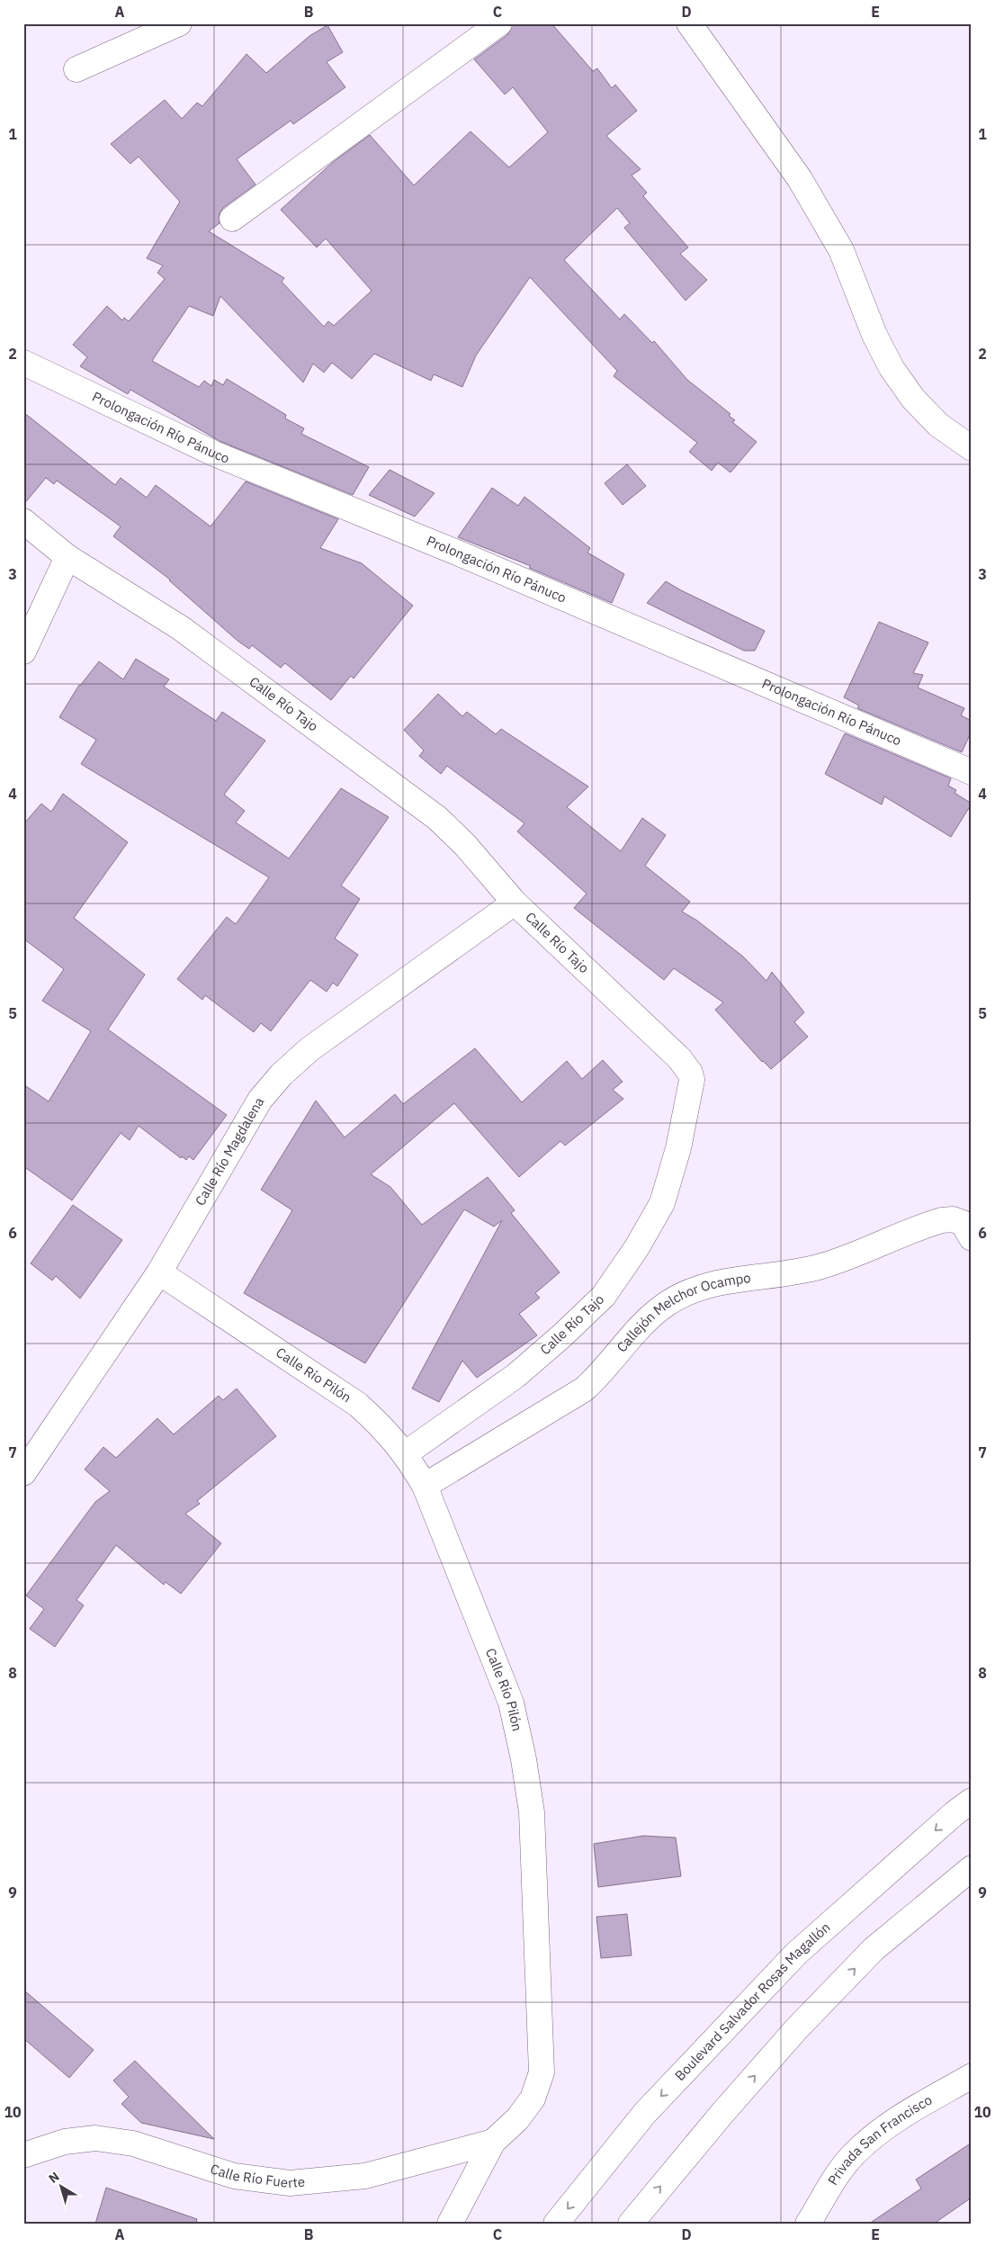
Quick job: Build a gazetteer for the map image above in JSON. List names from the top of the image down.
{
  "streets": {
    "main road": [
      "Prolongación Río Pánuco",
      "Calle Río Tajo",
      "Calle Río Magdalena",
      "Callejón Melchor Ocampo",
      "Calle Río Pilón",
      "Boulevard Salvador Rosas Magallón",
      "Privada San Francisco",
      "Calle Río Fuerte"
    ]
  },
  "crossings": [
    ["Calle Río Tajo", "Calle Río Magdalena"],
    ["Calle Río Tajo", "Calle Río Pilón"],
    ["Calle Río Magdalena", "Calle Río Pilón"],
    ["Callejón Melchor Ocampo", "Calle Río Pilón"],
    ["Calle Río Pilón", "Calle Río Fuerte"]
  ],
  "north": "top left",
  "grid": {
    "columns": [
      "A",
      "B",
      "C",
      "D",
      "E"
    ],
    "rows": [
      "1",
      "2",
      "3",
      "4",
      "5",
      "6",
      "7",
      "8",
      "9",
      "10"
    ]
  }
}
